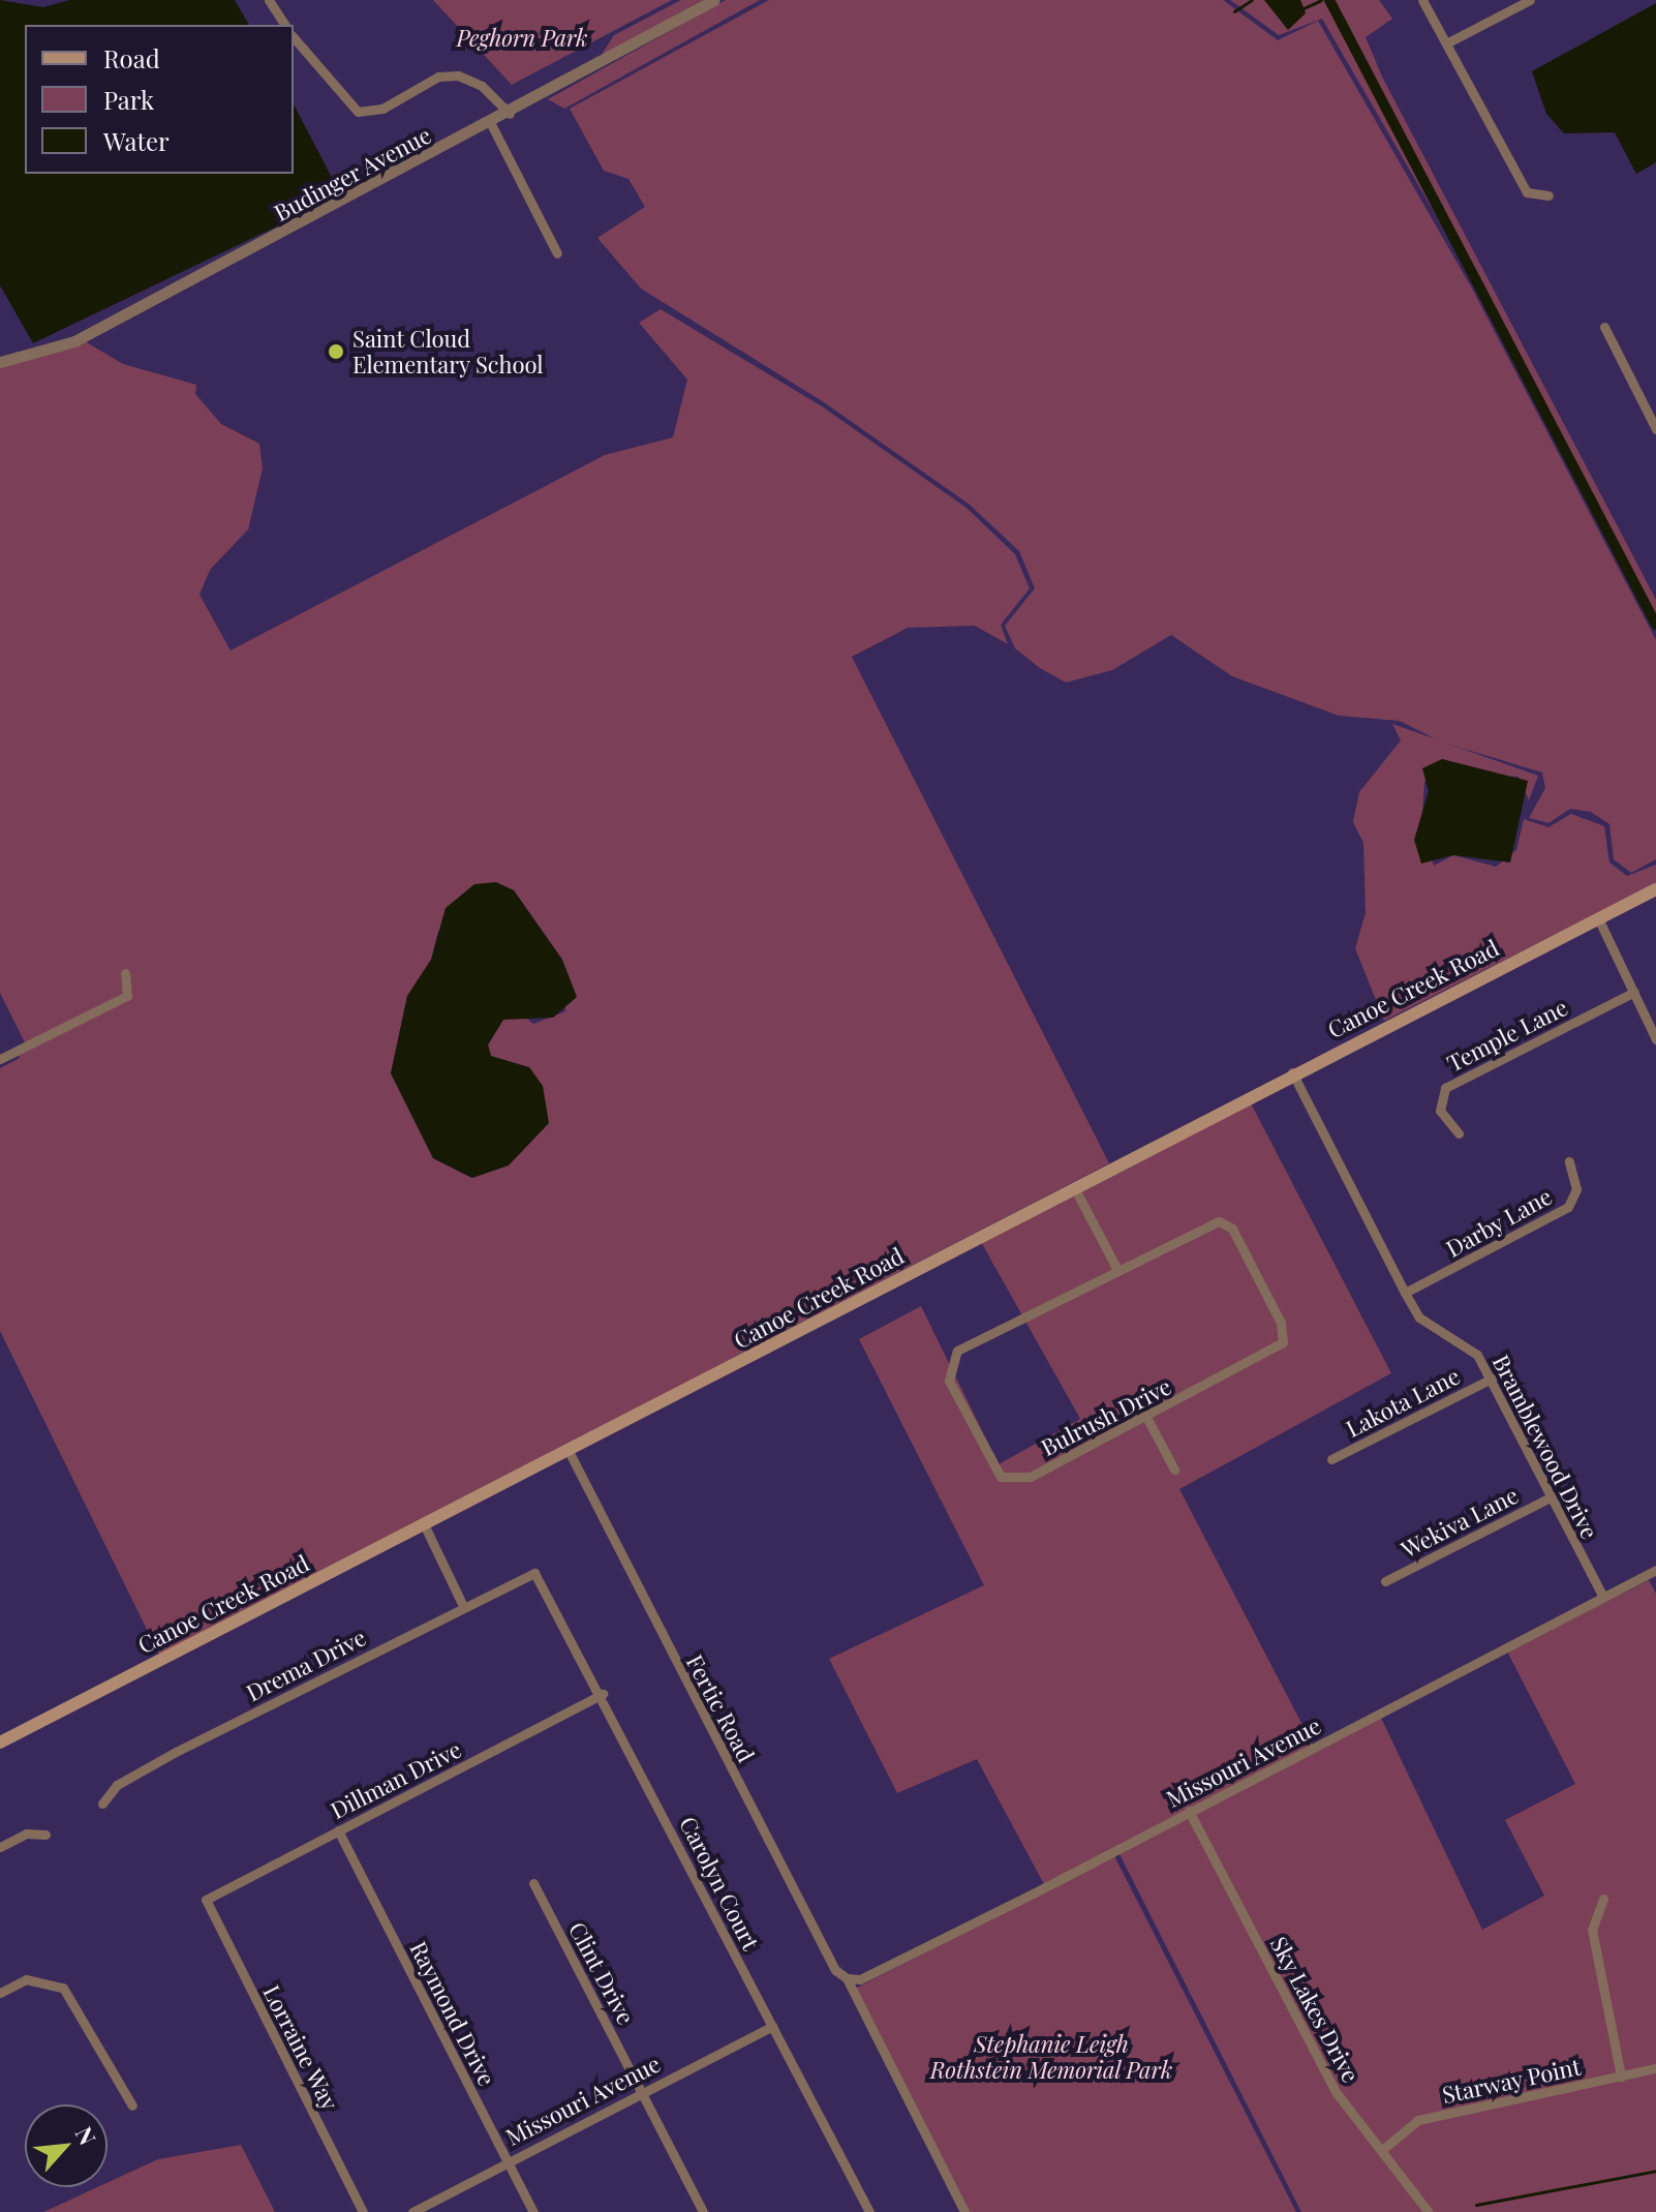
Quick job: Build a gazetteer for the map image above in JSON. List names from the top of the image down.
{
  "streets": {
    "main road": ["Canoe Creek Road"],
    "street": [
      "Budinger Avenue",
      "Temple Lane",
      "Darby Lane",
      "Lakota Lane",
      "Bulrush Drive",
      "Bramblewood Drive",
      "Wekiva Lane",
      "Drema Drive",
      "Fertic Road",
      "Missouri Avenue",
      "Dillman Drive",
      "Carolyn Court",
      "Clint Drive",
      "Sky Lakes Drive",
      "Raymond Drive",
      "Lorraine Way",
      "Starway Point"
    ]
  },
  "crossings": [
    ["Canoe Creek Road", "Bramblewood Drive"],
    ["Canoe Creek Road", "Fertic Road"],
    ["Darby Lane", "Bramblewood Drive"],
    ["Lakota Lane", "Bramblewood Drive"],
    ["Bramblewood Drive", "Wekiva Lane"],
    ["Bramblewood Drive", "Missouri Avenue"],
    ["Drema Drive", "Carolyn Court"],
    ["Fertic Road", "Missouri Avenue"],
    ["Missouri Avenue", "Carolyn Court"],
    ["Missouri Avenue", "Clint Drive"],
    ["Missouri Avenue", "Sky Lakes Drive"],
    ["Missouri Avenue", "Raymond Drive"],
    ["Dillman Drive", "Carolyn Court"],
    ["Dillman Drive", "Raymond Drive"],
    ["Dillman Drive", "Lorraine Way"],
    ["Sky Lakes Drive", "Starway Point"]
  ],
  "parks": ["Peghorn Park", "Stephanie Leigh Rothstein Memorial Park"],
  "places": ["Saint Cloud Elementary School"],
  "legend": ["Road", "Park", "Water"],
  "north": "top right"
}
